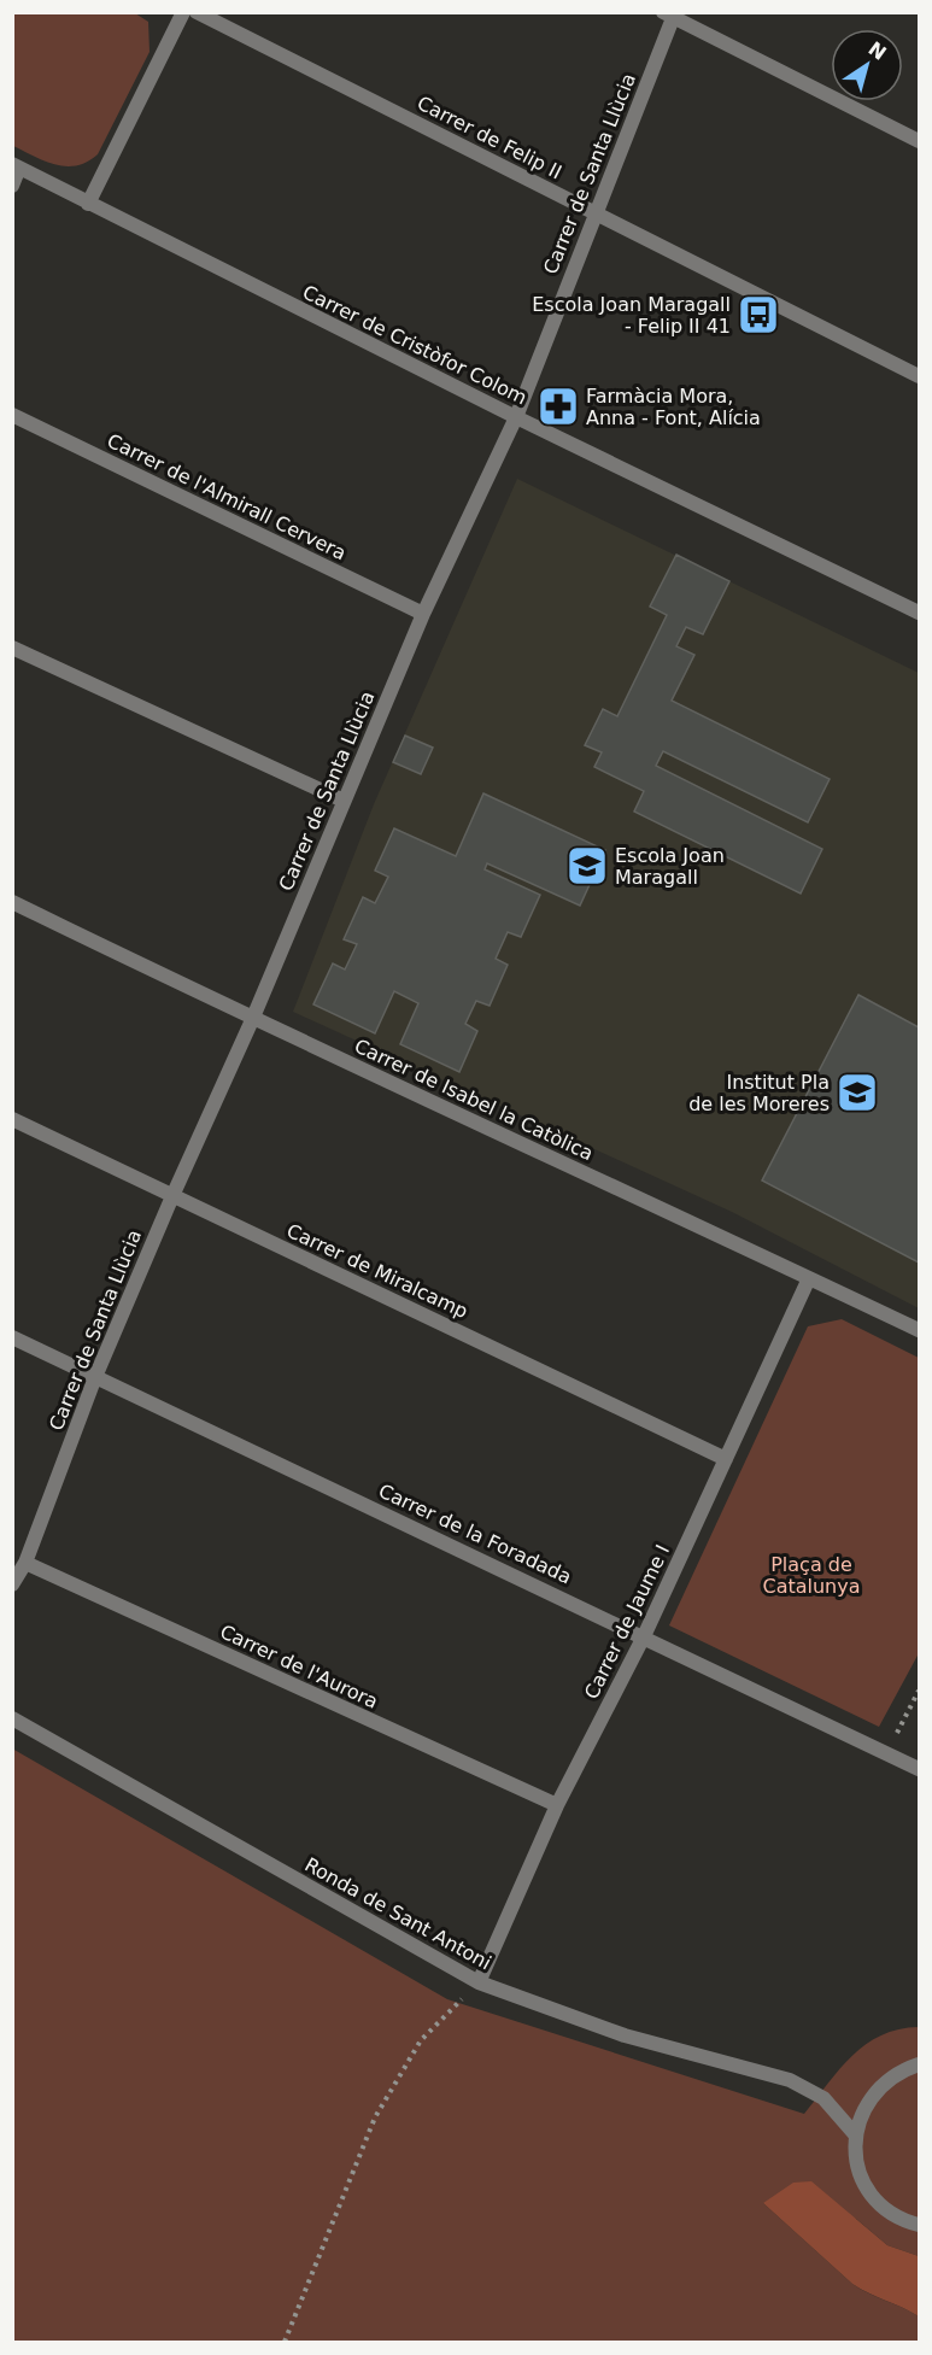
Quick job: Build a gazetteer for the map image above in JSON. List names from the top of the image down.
{
  "streets": {
    "street": [
      "Carrer de Felip II",
      "Carrer de Santa Llùcia",
      "Carrer de Cristòfor Colom",
      "Carrer de l'Almirall Cervera",
      "Carrer de Isabel la Catòlica",
      "Carrer de Miralcamp",
      "Carrer de la Foradada",
      "Carrer de Jaume I",
      "Carrer de l'Aurora",
      "Ronda de Sant Antoni"
    ]
  },
  "crossings": [
    ["Carrer de Felip II", "Carrer de Santa Llùcia"],
    ["Carrer de Santa Llùcia", "Carrer de Cristòfor Colom"],
    ["Carrer de Santa Llùcia", "Carrer de l'Almirall Cervera"],
    ["Carrer de Santa Llùcia", "Carrer de Isabel la Catòlica"],
    ["Carrer de Santa Llùcia", "Carrer de Miralcamp"],
    ["Carrer de Santa Llùcia", "Carrer de la Foradada"],
    ["Carrer de Santa Llùcia", "Carrer de l'Aurora"],
    ["Carrer de Isabel la Catòlica", "Carrer de Jaume I"],
    ["Carrer de Miralcamp", "Carrer de Jaume I"],
    ["Carrer de la Foradada", "Carrer de Jaume I"],
    ["Carrer de Jaume I", "Carrer de l'Aurora"],
    ["Carrer de Jaume I", "Ronda de Sant Antoni"]
  ],
  "parks": ["Plaça de Catalunya"],
  "places": {
    "bus stop": ["Escola Joan Maragall - Felip II 41"],
    "pharmacy": ["Farmàcia Mora, Anna - Font, Alícia"],
    "school or university": ["Escola Joan Maragall", "Institut Pla de les Moreres"]
  },
  "north": "top right"
}
